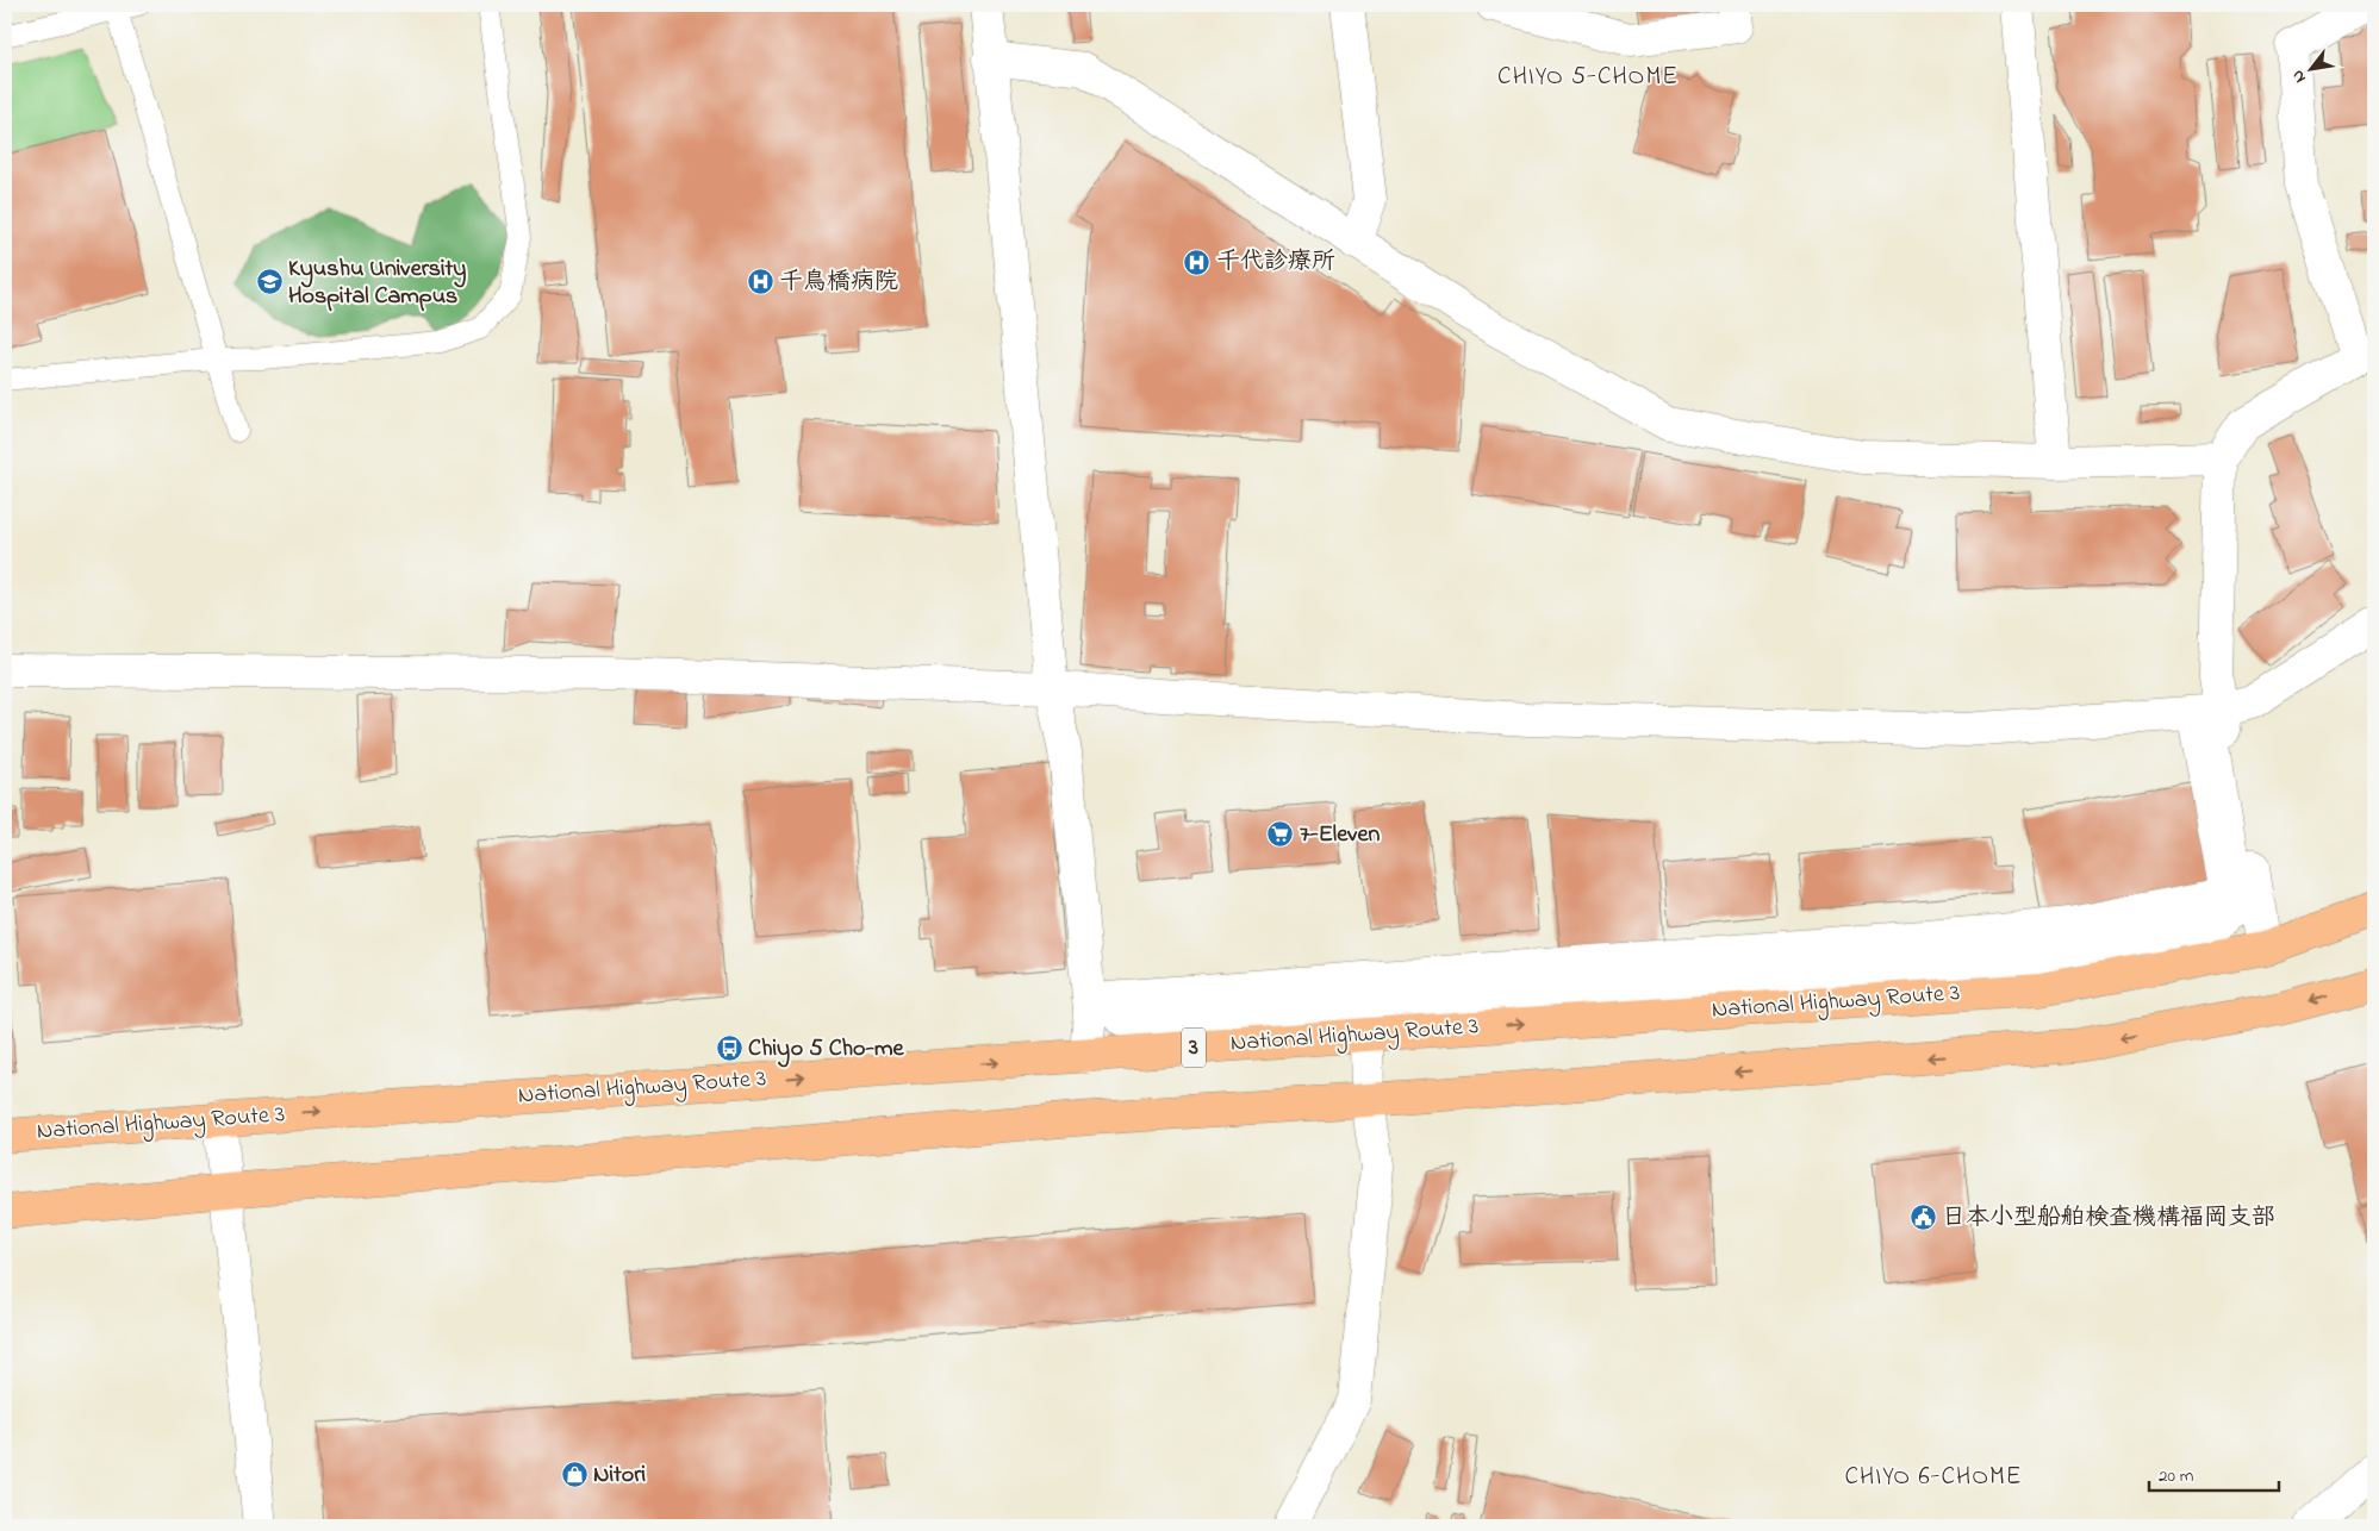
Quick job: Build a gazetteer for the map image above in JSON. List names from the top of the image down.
{
  "streets": {
    "highway": ["National Highway Route 3", "3"]
  },
  "districts": ["CHIYO 5-CHOME", "CHIYO 6-CHOME"],
  "places": {
    "hospital": ["千代診療所", "千鳥橋病院"],
    "school or university": ["Kyushu University Hospital Campus"],
    "supermarket": ["7-Eleven"],
    "bus stop": ["Chiyo 5 Cho-me"],
    "public building": ["日本小型船舶検査機構福岡支部"],
    "shop": ["Nitori"]
  },
  "scale_bar": "20 m",
  "north": "bottom left"
}
